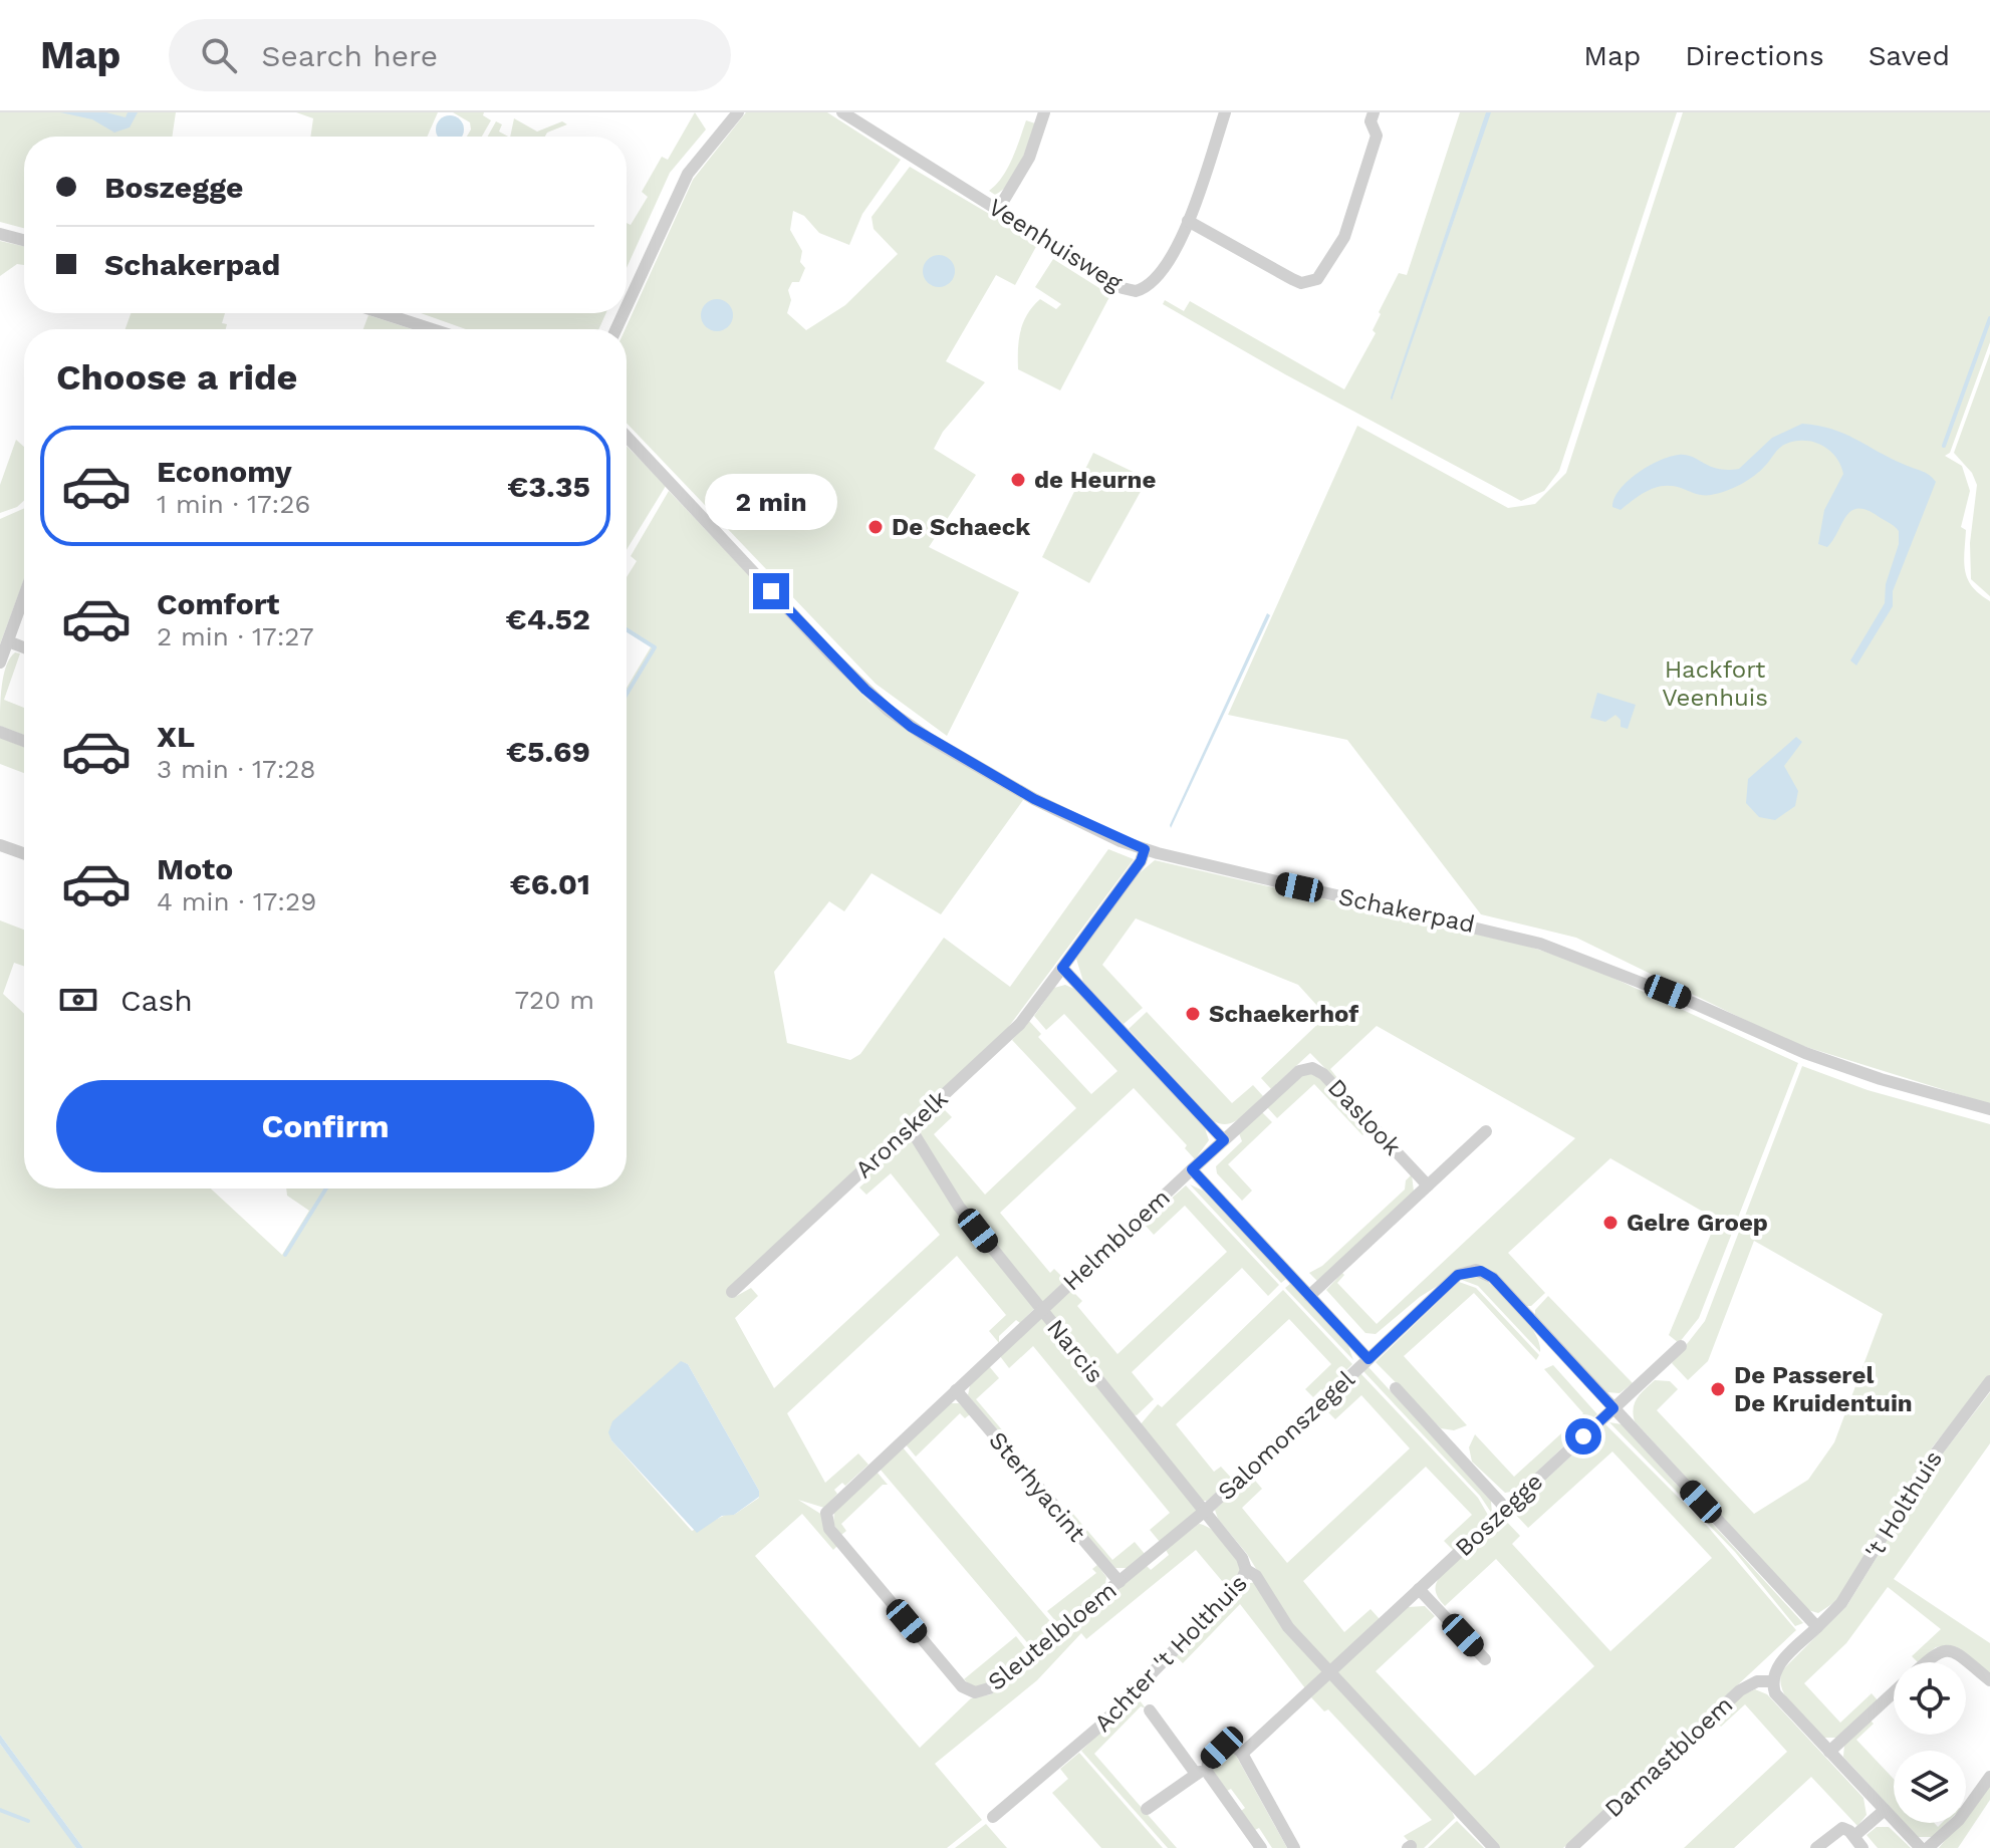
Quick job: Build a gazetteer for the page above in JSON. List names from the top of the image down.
{
  "streets": {
    "street": [
      "Veenhuisweg",
      "Schakerpad",
      "Daslook",
      "Aronskelk",
      "Helmbloem",
      "Narcis",
      "Salomonszegel",
      "Sterhyacint",
      "'t Holthuis",
      "Boszegge",
      "Sleutelbloem",
      "Achter 't Holthuis",
      "Damastbloem"
    ]
  },
  "crossings": [
    ["Schakerpad", "Aronskelk"],
    ["Daslook", "Helmbloem"],
    ["Aronskelk", "Narcis"],
    ["Helmbloem", "Narcis"],
    ["Helmbloem", "Sleutelbloem"],
    ["Narcis", "Salomonszegel"],
    ["Narcis", "Sleutelbloem"],
    ["Narcis", "Achter 't Holthuis"],
    ["Salomonszegel", "Boszegge"],
    ["Salomonszegel", "Sleutelbloem"],
    ["Sterhyacint", "Sleutelbloem"],
    ["'t Holthuis", "Damastbloem"],
    ["Boszegge", "Achter 't Holthuis"]
  ],
  "parks": ["Hackfort Veenhuis"],
  "places": [
    "de Heurne",
    "De Schaeck",
    "Schaekerhof",
    "Gelre Groep",
    "De Passerel De Kruidentuin"
  ],
  "page": {
    "header": "Map",
    "search": "Search here",
    "nav": ["Map", "Directions", "Saved"],
    "banner": ["Boszegge", "Schakerpad"],
    "heading": "Choose a ride",
    "list": [
      {
        "name": "Economy",
        "note": "1 min · 17:26",
        "value": "€3.35"
      },
      {
        "name": "Comfort",
        "note": "2 min · 17:27",
        "value": "€4.52"
      },
      {
        "name": "XL",
        "note": "3 min · 17:28",
        "value": "€5.69"
      },
      {
        "name": "Moto",
        "note": "4 min · 17:29",
        "value": "€6.01"
      }
    ],
    "bubble": "2 min",
    "pay": ["Cash", "720 m"],
    "buttons": "Confirm"
  }
}
